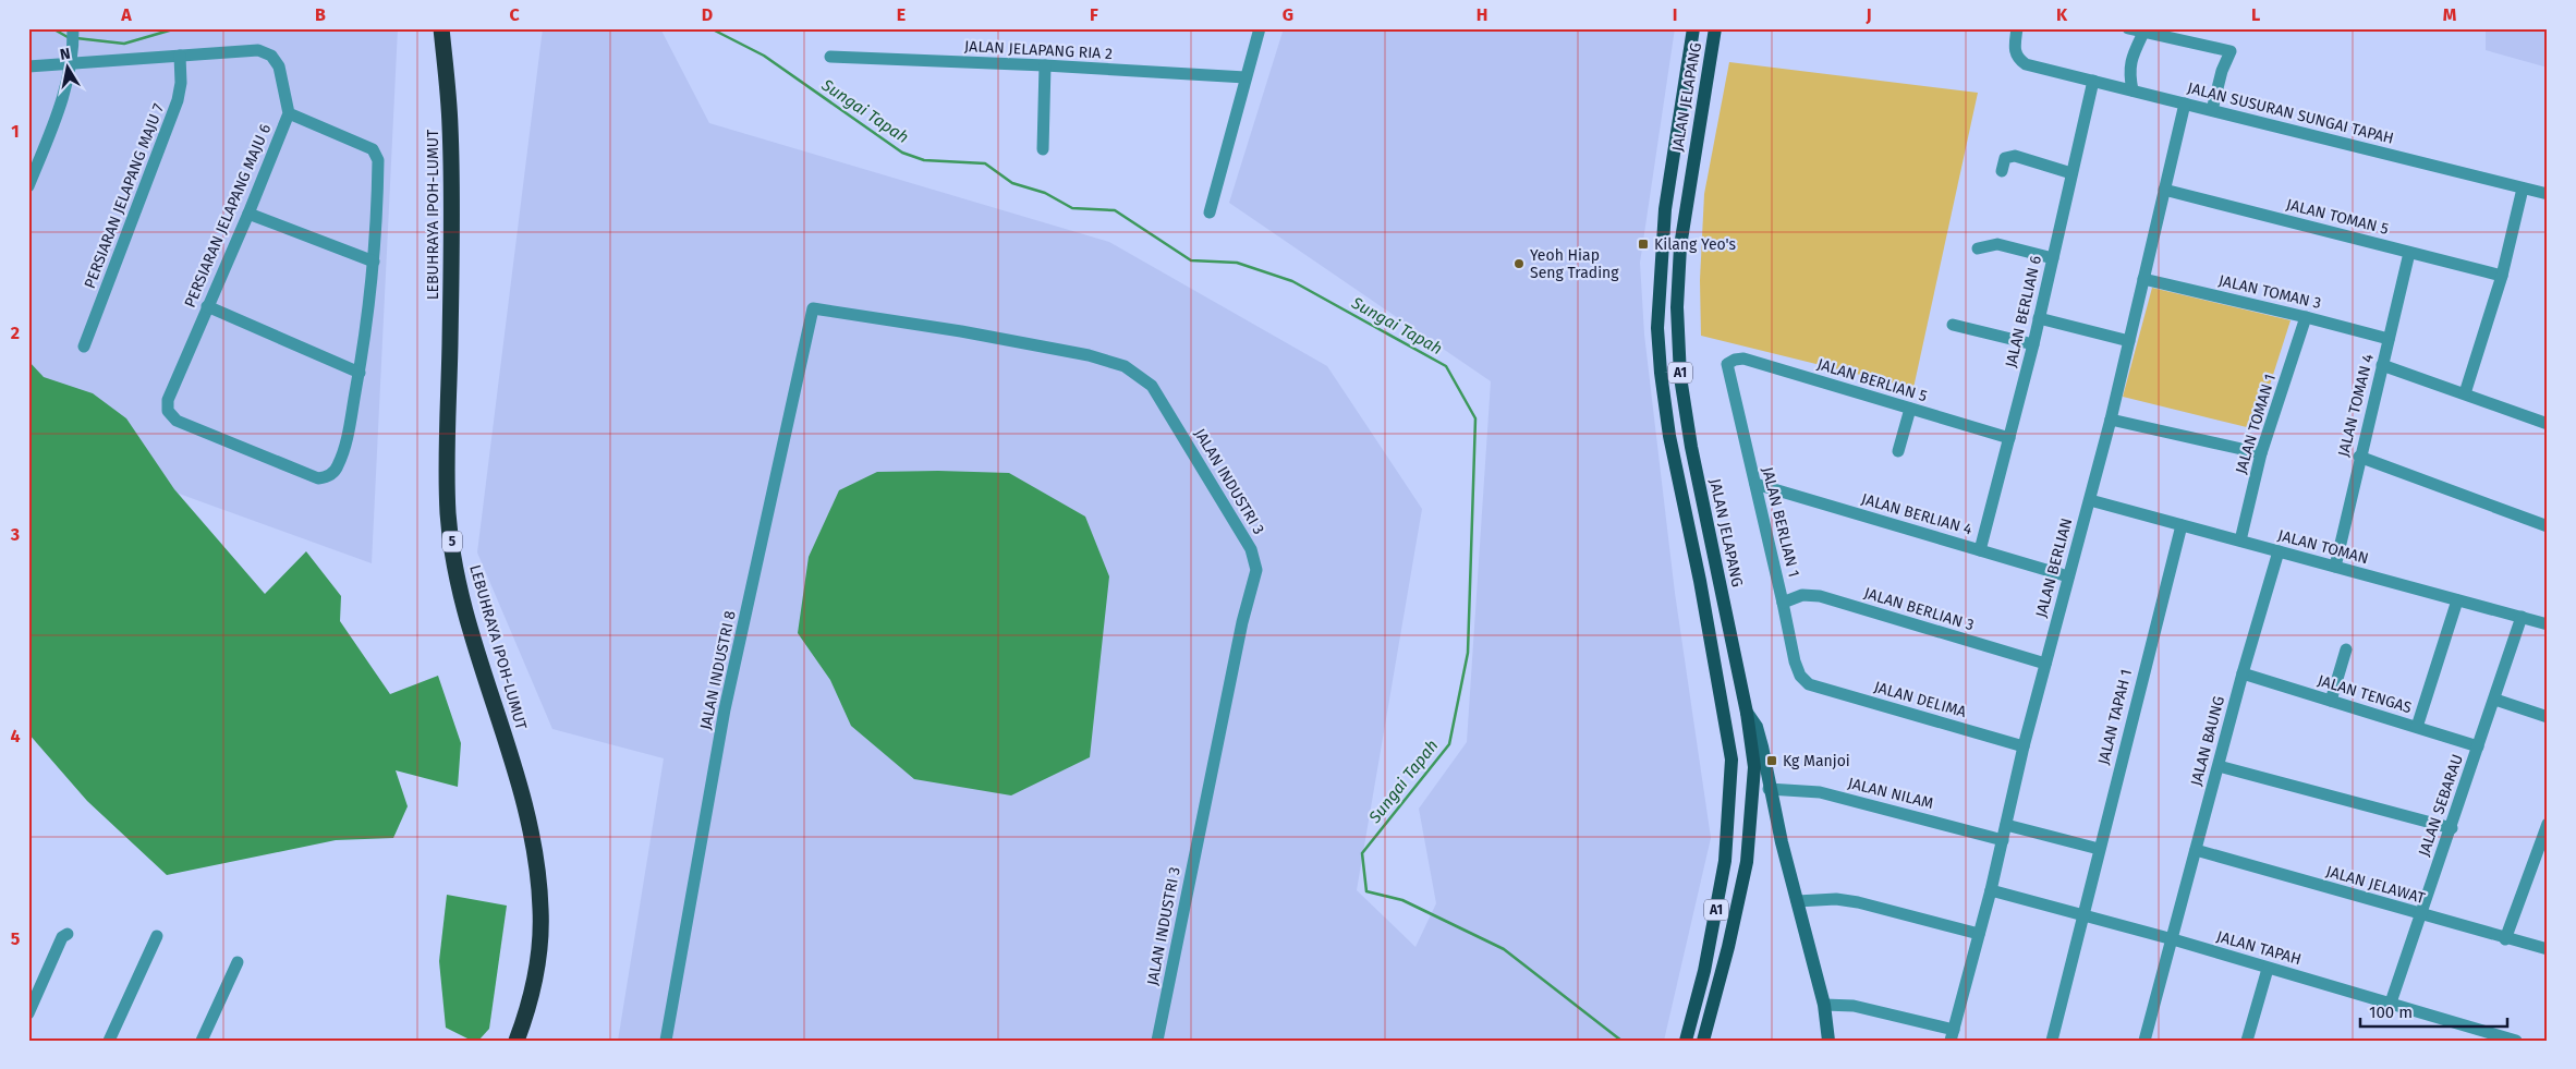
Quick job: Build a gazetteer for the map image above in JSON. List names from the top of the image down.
{
  "streets": {
    "highway": ["LEBUHRAYA IPOH-LUMUT", "5"],
    "main road": ["JALAN JELAPANG", "A1"],
    "street": [
      "JALAN JELAPANG RIA 2",
      "JALAN SUSURAN SUNGAI TAPAH",
      "PERSIARAN JELAPANG MAJU 7",
      "PERSIARAN JELAPANG MAJU 6",
      "JALAN TOMAN 5",
      "JALAN TOMAN 3",
      "JALAN BERLIAN 6",
      "JALAN BERLIAN 5",
      "JALAN TOMAN 4",
      "JALAN TOMAN 1",
      "JALAN INDUSTRI 3",
      "JALAN BERLIAN 4",
      "JALAN BERLIAN 1",
      "JALAN TOMAN",
      "JALAN BERLIAN",
      "JALAN BERLIAN 3",
      "JALAN INDUSTRI 8",
      "JALAN TENGAS",
      "JALAN DELIMA",
      "JALAN TAPAH 1",
      "JALAN BAUNG",
      "JALAN NILAM",
      "JALAN SEBARAU",
      "JALAN JELAWAT",
      "JALAN TAPAH"
    ]
  },
  "crossings": [
    ["JALAN SUSURAN SUNGAI TAPAH", "JALAN BERLIAN 6"],
    ["JALAN SUSURAN SUNGAI TAPAH", "JALAN BERLIAN"],
    ["PERSIARAN JELAPANG MAJU 7", "PERSIARAN JELAPANG MAJU 6"],
    ["JALAN TOMAN 5", "JALAN TOMAN 4"],
    ["JALAN TOMAN 5", "JALAN BERLIAN"],
    ["JALAN TOMAN 3", "JALAN TOMAN 4"],
    ["JALAN TOMAN 3", "JALAN TOMAN 1"],
    ["JALAN TOMAN 3", "JALAN BERLIAN"],
    ["JALAN BERLIAN 6", "JALAN BERLIAN 5"],
    ["JALAN BERLIAN 6", "JALAN BERLIAN 4"],
    ["JALAN BERLIAN 5", "JALAN BERLIAN 1"],
    ["JALAN TOMAN 4", "JALAN TOMAN"],
    ["JALAN TOMAN 1", "JALAN TOMAN"],
    ["JALAN INDUSTRI 3", "JALAN INDUSTRI 8"],
    ["JALAN BERLIAN 4", "JALAN BERLIAN 1"],
    ["JALAN BERLIAN 4", "JALAN BERLIAN"],
    ["JALAN BERLIAN 1", "JALAN BERLIAN 3"],
    ["JALAN BERLIAN 1", "JALAN DELIMA"],
    ["JALAN TOMAN", "JALAN BERLIAN"],
    ["JALAN TOMAN", "JALAN TAPAH 1"],
    ["JALAN TOMAN", "JALAN BAUNG"],
    ["JALAN TOMAN", "JALAN SEBARAU"],
    ["JALAN BERLIAN", "JALAN BERLIAN 3"],
    ["JALAN BERLIAN", "JALAN DELIMA"],
    ["JALAN BERLIAN", "JALAN NILAM"],
    ["JALAN BERLIAN", "JALAN TAPAH"],
    ["JALAN TENGAS", "JALAN BAUNG"],
    ["JALAN TENGAS", "JALAN SEBARAU"],
    ["JALAN TAPAH 1", "JALAN TAPAH"],
    ["JALAN BAUNG", "JALAN JELAWAT"],
    ["JALAN BAUNG", "JALAN TAPAH"],
    ["JALAN SEBARAU", "JALAN JELAWAT"],
    ["JALAN SEBARAU", "JALAN TAPAH"]
  ],
  "water": ["Sungai Tapah"],
  "places": {
    "transit": ["Kilang Yeo's", "Kg Manjoi"],
    "other": ["Yeoh Hiap Seng Trading"]
  },
  "scale_bar": "100 m",
  "north": "top",
  "grid": {
    "columns": [
      "A",
      "B",
      "C",
      "D",
      "E",
      "F",
      "G",
      "H",
      "I",
      "J",
      "K",
      "L",
      "M"
    ],
    "rows": [
      "1",
      "2",
      "3",
      "4",
      "5"
    ]
  }
}
